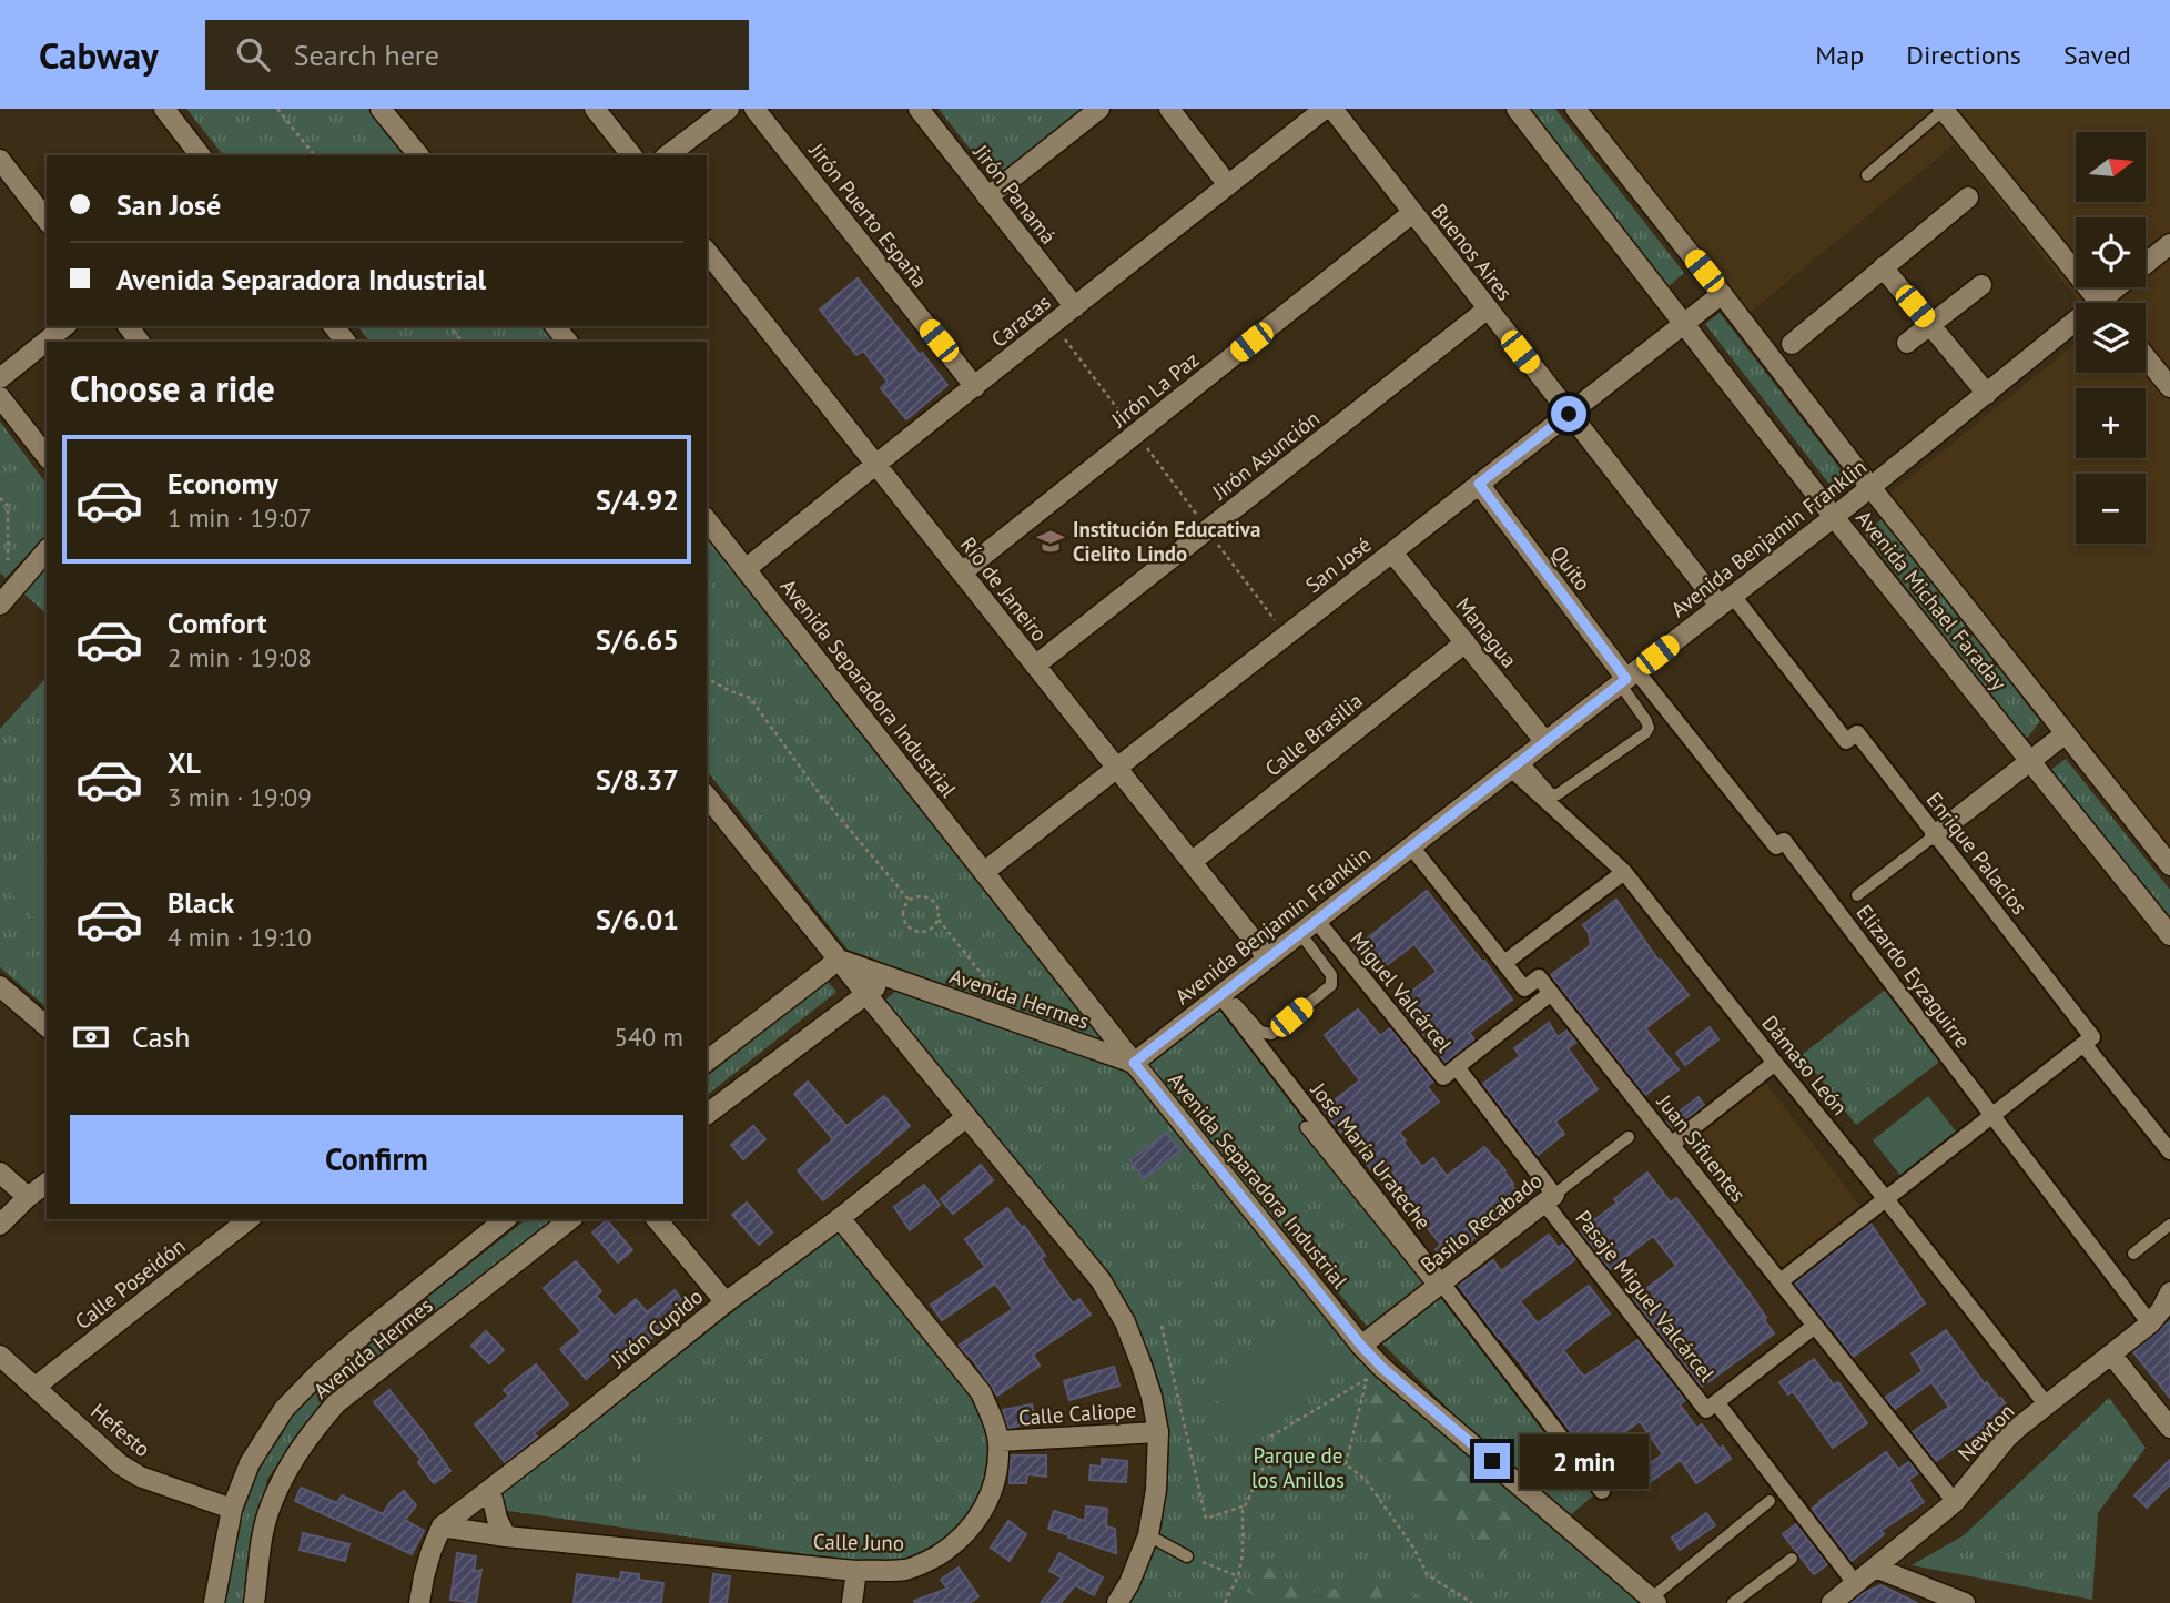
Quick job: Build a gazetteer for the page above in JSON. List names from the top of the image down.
{
  "streets": {
    "street": [
      "Jirón Panamá",
      "Jirón Puerto España",
      "Buenos Aires",
      "Caracas",
      "Jirón La Paz",
      "Jirón Asunción",
      "Avenida Benjamin Franklin",
      "San José",
      "Quito",
      "Río de Janeiro",
      "Avenida Michael Faraday",
      "Managua",
      "Avenida Separadora Industrial",
      "Calle Brasilia",
      "Enrique Palacios",
      "Elizardo Eyzaguirre",
      "Miguel Valcárcel",
      "Avenida Hermes",
      "Dámaso León",
      "Juan Sifuentes",
      "José María Urateche",
      "Basilo Recabado",
      "Calle Poseidón",
      "Pasaje Miguel Valcárcel",
      "Jirón Cupido",
      "Calle Caliope",
      "Hefesto",
      "Newton",
      "Calle Juno"
    ]
  },
  "crossings": [
    ["Jirón Panamá", "Caracas"],
    ["Jirón Puerto España", "Caracas"],
    ["Buenos Aires", "Jirón La Paz"],
    ["Buenos Aires", "Jirón Asunción"],
    ["Buenos Aires", "Avenida Benjamin Franklin"],
    ["Buenos Aires", "San José"],
    ["Buenos Aires", "Enrique Palacios"],
    ["Caracas", "Río de Janeiro"],
    ["Caracas", "Avenida Separadora Industrial"],
    ["Jirón La Paz", "Río de Janeiro"],
    ["Jirón Asunción", "Río de Janeiro"],
    ["Avenida Benjamin Franklin", "Quito"],
    ["Avenida Benjamin Franklin", "Río de Janeiro"],
    ["Avenida Benjamin Franklin", "Avenida Michael Faraday"],
    ["Avenida Benjamin Franklin", "Managua"],
    ["Avenida Benjamin Franklin", "Avenida Separadora Industrial"],
    ["Avenida Benjamin Franklin", "Enrique Palacios"],
    ["Avenida Benjamin Franklin", "Elizardo Eyzaguirre"],
    ["Avenida Benjamin Franklin", "Miguel Valcárcel"],
    ["Avenida Benjamin Franklin", "Avenida Hermes"],
    ["Avenida Benjamin Franklin", "Dámaso León"],
    ["Avenida Benjamin Franklin", "José María Urateche"],
    ["San José", "Quito"],
    ["San José", "Río de Janeiro"],
    ["San José", "Avenida Michael Faraday"],
    ["San José", "Managua"],
    ["San José", "Avenida Separadora Industrial"],
    ["Quito", "Elizardo Eyzaguirre"],
    ["Río de Janeiro", "Calle Brasilia"],
    ["Managua", "Calle Brasilia"],
    ["Avenida Separadora Industrial", "Avenida Hermes"],
    ["Avenida Separadora Industrial", "Basilo Recabado"],
    ["Elizardo Eyzaguirre", "Newton"],
    ["Miguel Valcárcel", "Juan Sifuentes"],
    ["Miguel Valcárcel", "Basilo Recabado"],
    ["Miguel Valcárcel", "Pasaje Miguel Valcárcel"],
    ["Avenida Hermes", "Hefesto"],
    ["Dámaso León", "Newton"],
    ["Juan Sifuentes", "Newton"],
    ["José María Urateche", "Basilo Recabado"],
    ["Basilo Recabado", "Pasaje Miguel Valcárcel"],
    ["Calle Poseidón", "Hefesto"],
    ["Pasaje Miguel Valcárcel", "Newton"],
    ["Jirón Cupido", "Calle Juno"],
    ["Calle Caliope", "Calle Juno"]
  ],
  "parks": ["Parque de los Anillos"],
  "places": {
    "school or university": ["Institución Educativa Cielito Lindo"]
  },
  "north": "right",
  "page": {
    "header": "Cabway",
    "search": "Search here",
    "nav": ["Map", "Directions", "Saved"],
    "map_buttons": ["+", "−"],
    "banner": ["San José", "Avenida Separadora Industrial"],
    "heading": "Choose a ride",
    "list": [
      {
        "name": "Economy",
        "note": "1 min · 19:07",
        "value": "S/4.92"
      },
      {
        "name": "Comfort",
        "note": "2 min · 19:08",
        "value": "S/6.65"
      },
      {
        "name": "XL",
        "note": "3 min · 19:09",
        "value": "S/8.37"
      },
      {
        "name": "Black",
        "note": "4 min · 19:10",
        "value": "S/6.01"
      }
    ],
    "pay": ["Cash", "540 m"],
    "buttons": "Confirm",
    "bubble": "2 min"
  }
}
